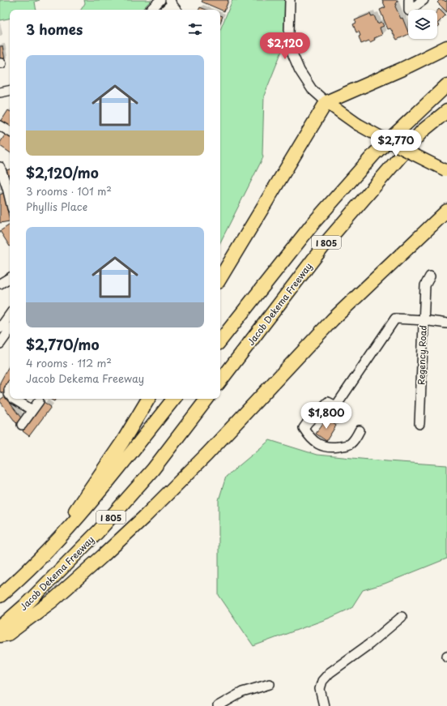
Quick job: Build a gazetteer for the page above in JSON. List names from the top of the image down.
{
  "streets": {
    "highway": ["I 805", "Jacob Dekema Freeway"],
    "street": ["Regency Road"]
  },
  "page": {
    "heading": "3 homes",
    "price": ["$2,120", "$2,770", "$1,800"],
    "list": [
      {
        "name": "$2,120/mo",
        "note": "3 rooms · 101 m² · Phyllis Place"
      },
      {
        "name": "$2,770/mo",
        "note": "4 rooms · 112 m² · Jacob Dekema Freeway"
      }
    ]
  }
}
